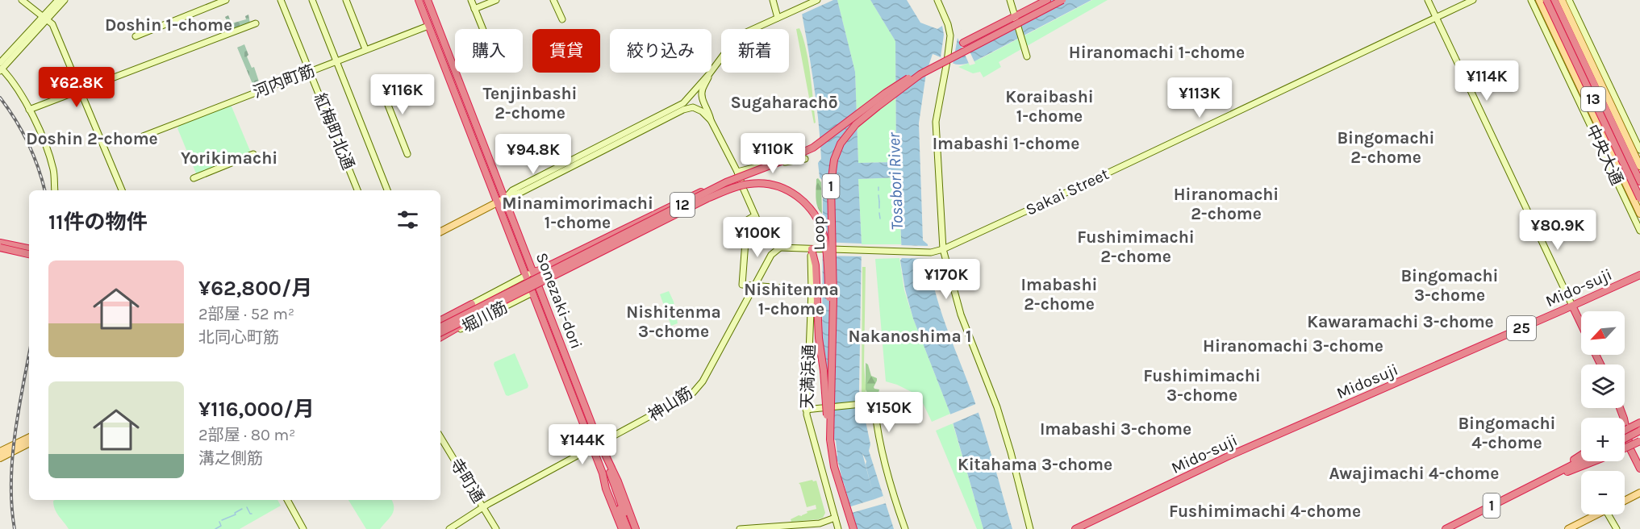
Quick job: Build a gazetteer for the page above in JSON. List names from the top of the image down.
{
  "streets": {
    "highway": [
      "13",
      "1",
      "12",
      "Loop",
      "Mido-suji",
      "Sonezaki-dori",
      "25"
    ],
    "street": [
      "河内町筋",
      "紅梅町北通",
      "中央大通",
      "Sakai Street",
      "堀川筋",
      "天満浜通",
      "神山筋",
      "寺町通"
    ]
  },
  "crossings": [
    ["河内町筋", "紅梅町北通"],
    ["河内町筋", "Sonezaki-dori"],
    ["1", "Sakai Street"],
    ["1", "Loop"],
    ["1", "天満浜通"],
    ["Sakai Street", "天満浜通"],
    ["Sakai Street", "神山筋"],
    ["12", "Loop"],
    ["Sonezaki-dori", "堀川筋"],
    ["Sonezaki-dori", "神山筋"],
    ["神山筋", "寺町通"]
  ],
  "districts": [
    "Doshin 1-chome",
    "Hiranomachi 1-chome",
    "Tenjinbashi 2-chome",
    "Koraibashi 1-chome",
    "Sugaharachō",
    "Bingomachi 2-chome",
    "Doshin 2-chome",
    "Imabashi 1-chome",
    "Yorikimachi",
    "Hiranomachi 2-chome",
    "Minamimorimachi 1-chome",
    "Fushimimachi 2-chome",
    "Bingomachi 3-chome",
    "Imabashi 2-chome",
    "Nishitenma 1-chome",
    "Nishitenma 3-chome",
    "Kawaramachi 3-chome",
    "Nakanoshima 1",
    "Hiranomachi 3-chome",
    "Fushimimachi 3-chome",
    "Bingomachi 4-chome",
    "Imabashi 3-chome",
    "Kitahama 3-chome",
    "Awajimachi 4-chome",
    "Fushimimachi 4-chome"
  ],
  "water": ["Tosabori River"],
  "north": "bottom left",
  "page": {
    "chip": [
      "購入",
      "賃貸",
      "絞り込み",
      "新着"
    ],
    "price": [
      "¥114K",
      "¥62.8K",
      "¥116K",
      "¥113K",
      "¥110K",
      "¥94.8K",
      "¥80.9K",
      "¥100K",
      "¥170K",
      "¥150K",
      "¥144K"
    ],
    "heading": "11件の物件",
    "list": [
      {
        "name": "¥62,800/月",
        "note": "2部屋 · 52 m² · 北同心町筋"
      },
      {
        "name": "¥116,000/月",
        "note": "2部屋 · 80 m² · 溝之側筋"
      }
    ],
    "map_buttons": ["+", "−"]
  }
}
